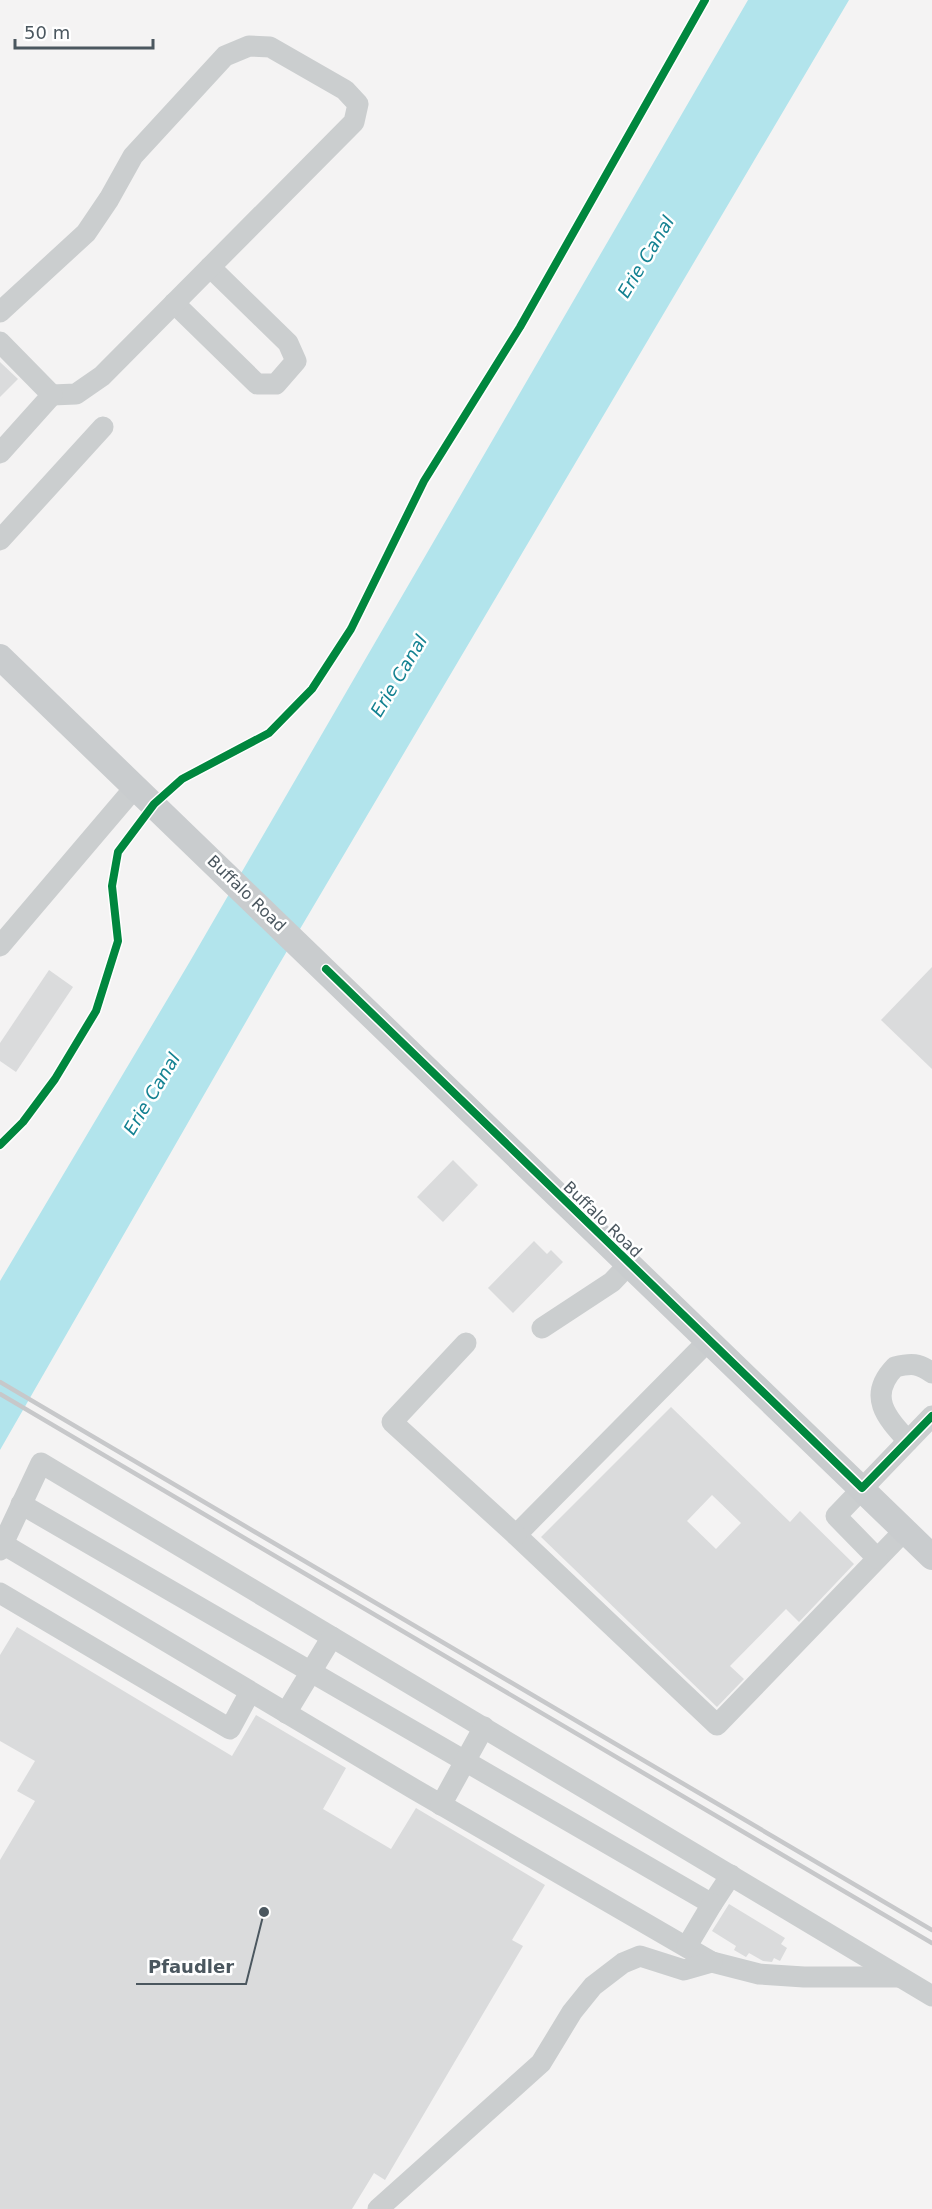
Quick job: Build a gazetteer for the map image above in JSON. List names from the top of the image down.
{
  "streets": {
    "main road": ["Buffalo Road"]
  },
  "water": ["Erie Canal"],
  "places": ["Pfaudler"],
  "scale_bar": "50 m"
}
